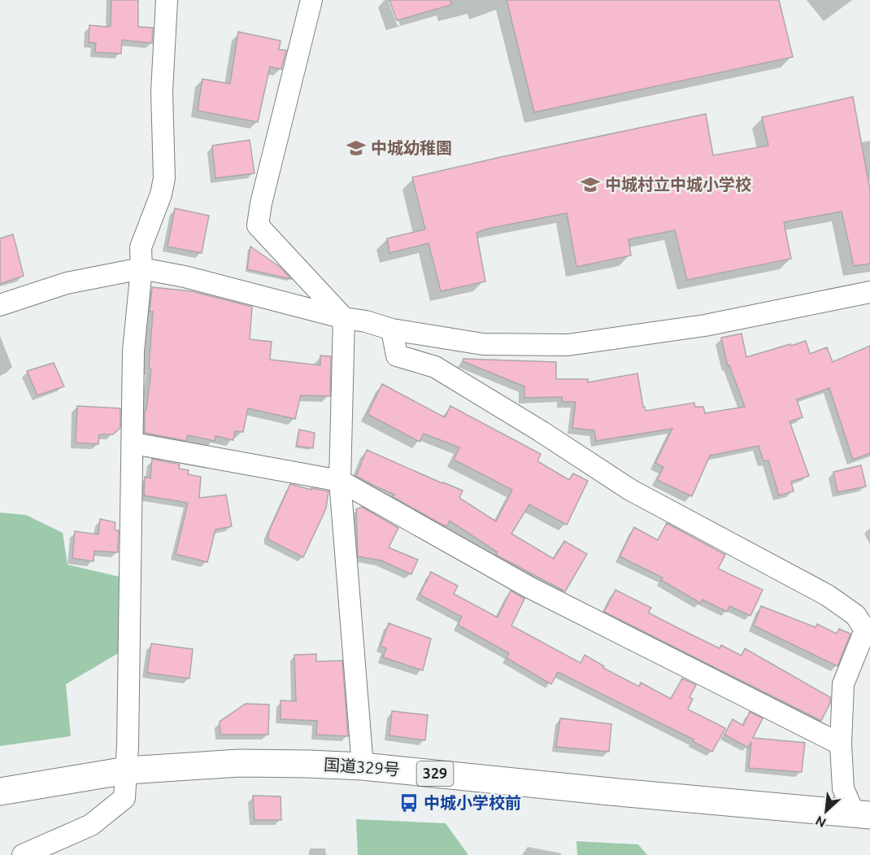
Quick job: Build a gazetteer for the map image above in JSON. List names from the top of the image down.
{
  "streets": {
    "highway": ["国道329号", "329"]
  },
  "places": {
    "school or university": ["中城幼稚園", "中城村立中城小学校"],
    "bus stop": ["中城小学校前"]
  },
  "north": "bottom left"
}
